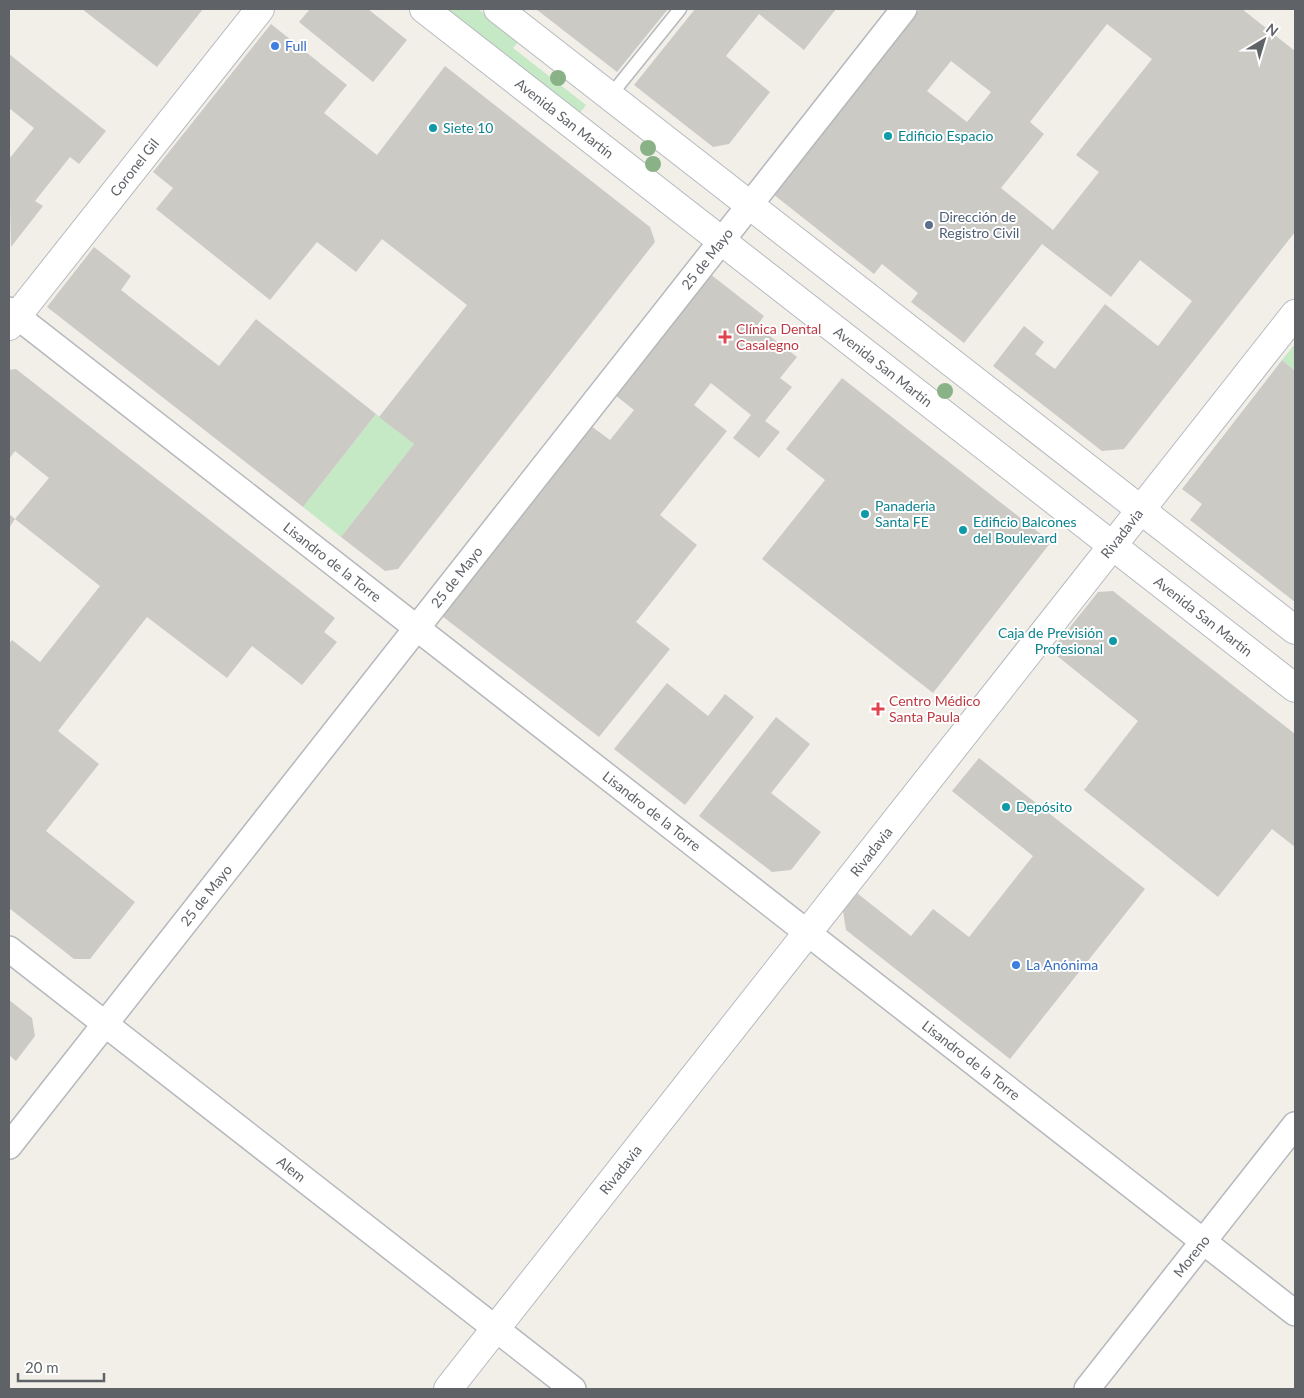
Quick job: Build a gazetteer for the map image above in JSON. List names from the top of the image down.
{
  "streets": {
    "main road": ["Avenida San Martín", "Coronel Gil", "Rivadavia"],
    "street": [
      "25 de Mayo",
      "Lisandro de la Torre",
      "Alem",
      "Moreno"
    ]
  },
  "crossings": [
    ["Avenida San Martín", "25 de Mayo"],
    ["Avenida San Martín", "Rivadavia"],
    ["Coronel Gil", "Lisandro de la Torre"],
    ["25 de Mayo", "Lisandro de la Torre"],
    ["25 de Mayo", "Alem"],
    ["Rivadavia", "Lisandro de la Torre"],
    ["Rivadavia", "Alem"],
    ["Lisandro de la Torre", "Moreno"]
  ],
  "places": {
    "other": [
      "Full",
      "Siete 10",
      "Edificio Espacio",
      "Dirección de Registro Civil",
      "Panaderia Santa FE",
      "Edificio Balcones del Boulevard",
      "Caja de Previsión Profesional",
      "Depósito",
      "La Anónima"
    ],
    "health": ["Clínica Dental Casalegno", "Centro Médico Santa Paula"]
  },
  "scale_bar": "20 m",
  "north": "top right"
}
